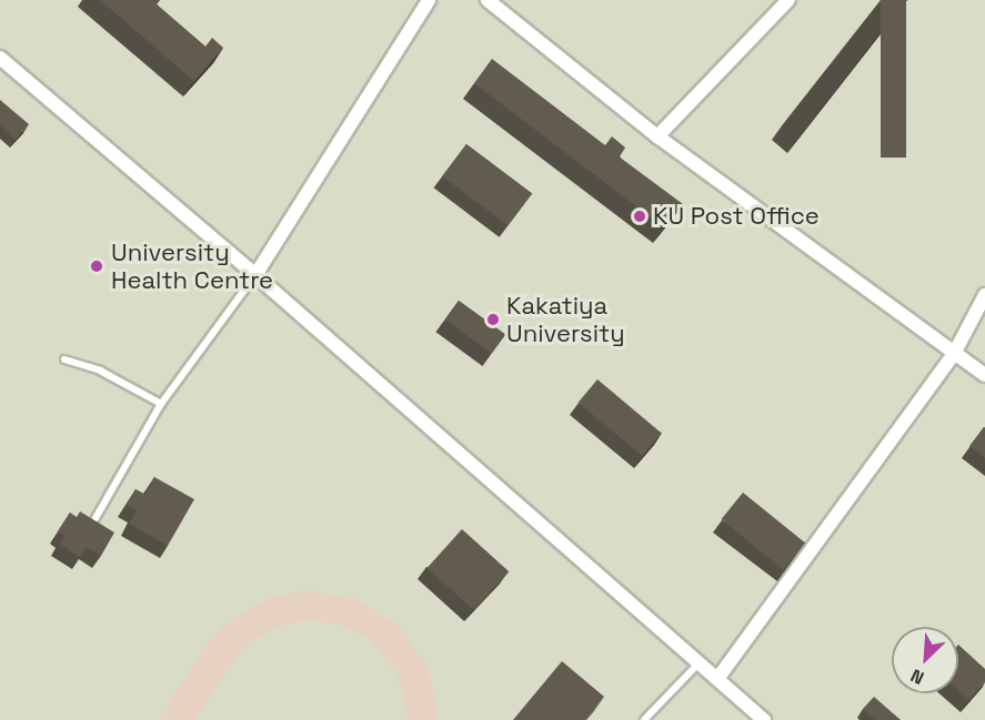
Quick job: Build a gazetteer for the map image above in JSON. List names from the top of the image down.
{
  "places": ["KU Post Office", "University Health Centre", "Kakatiya University"],
  "north": "bottom left"
}
